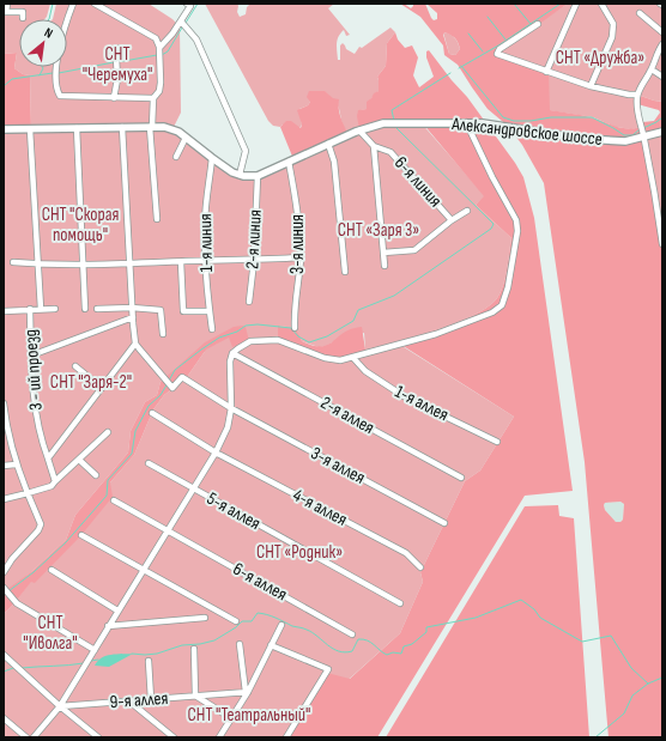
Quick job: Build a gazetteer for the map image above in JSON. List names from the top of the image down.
{
  "streets": {
    "street": [
      "Александровское шоссе",
      "6-я линия",
      "2-я линия",
      "1-я линия",
      "3-я линия",
      "3 - ий проезд",
      "1-я аллея",
      "2-я аллея",
      "3-я аллея",
      "4-я аллея",
      "5-я аллея",
      "6-я аллея",
      "9-я аллея"
    ]
  },
  "crossings": [
    ["Александровское шоссе", "6-я линия"],
    ["Александровское шоссе", "2-я линия"],
    ["Александровское шоссе", "1-я линия"],
    ["Александровское шоссе", "3-я линия"]
  ],
  "parks": [
    "СНТ \"Черемуха\"",
    "СНТ «Дружба»",
    "СНТ \"Скорая помощь\"",
    "СНТ «Заря 3»",
    "СНТ \"Заря-2\"",
    "СНТ «Родник»",
    "СНТ \"Иволга\"",
    "СНТ \"Театральный\""
  ],
  "north": "top right"
}
